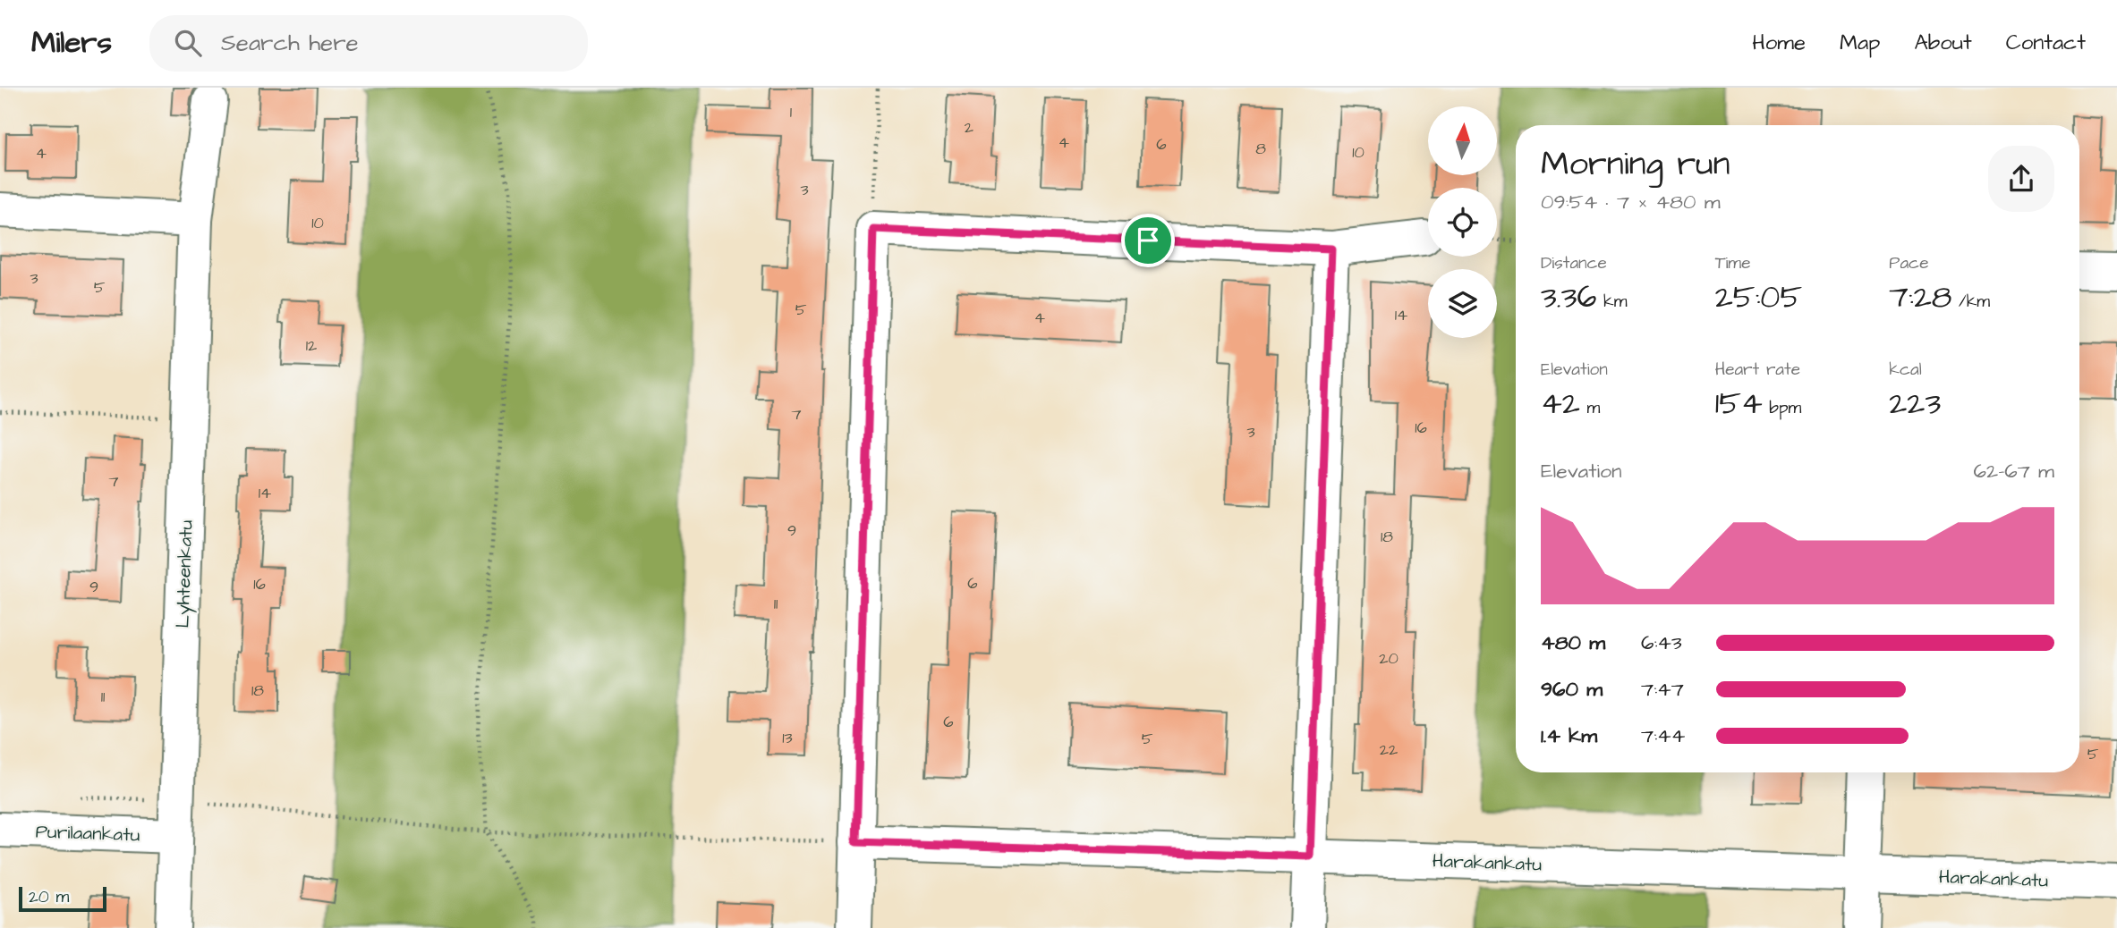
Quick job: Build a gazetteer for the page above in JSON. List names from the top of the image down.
{
  "streets": {
    "street": ["Lyhteenkatu", "Purilaankatu", "Harakankatu"]
  },
  "crossings": [
    ["Lyhteenkatu", "Purilaankatu"]
  ],
  "house_numbers": [
    "1",
    "2",
    "4",
    "6",
    "8",
    "10",
    "4",
    "3",
    "10",
    "3",
    "5",
    "5",
    "14",
    "4",
    "12",
    "7",
    "16",
    "3",
    "7",
    "14",
    "9",
    "18",
    "6",
    "16",
    "9",
    "11",
    "20",
    "18",
    "11",
    "6",
    "13",
    "5",
    "22",
    "5"
  ],
  "scale_bar": "20 m",
  "north": "top",
  "page": {
    "header": "Milers",
    "search": "Search here",
    "nav": [
      "Home",
      "Map",
      "About",
      "Contact"
    ],
    "heading": ["Morning run", "09:54 · 7 × 480 m"],
    "stats": [
      ["Distance", "3.36 km"],
      ["Time", "25:05"],
      ["Pace", "7:28 /km"],
      ["Elevation", "42 m"],
      ["Heart rate", "154 bpm"],
      ["kcal", "223"]
    ],
    "chart": ["Elevation", "62–67 m"],
    "list": [
      {
        "name": "480 m",
        "note": "6:43"
      },
      {
        "name": "960 m",
        "note": "7:47"
      },
      {
        "name": "1.4 km",
        "note": "7:44"
      }
    ],
    "scale": "20 m"
  }
}
